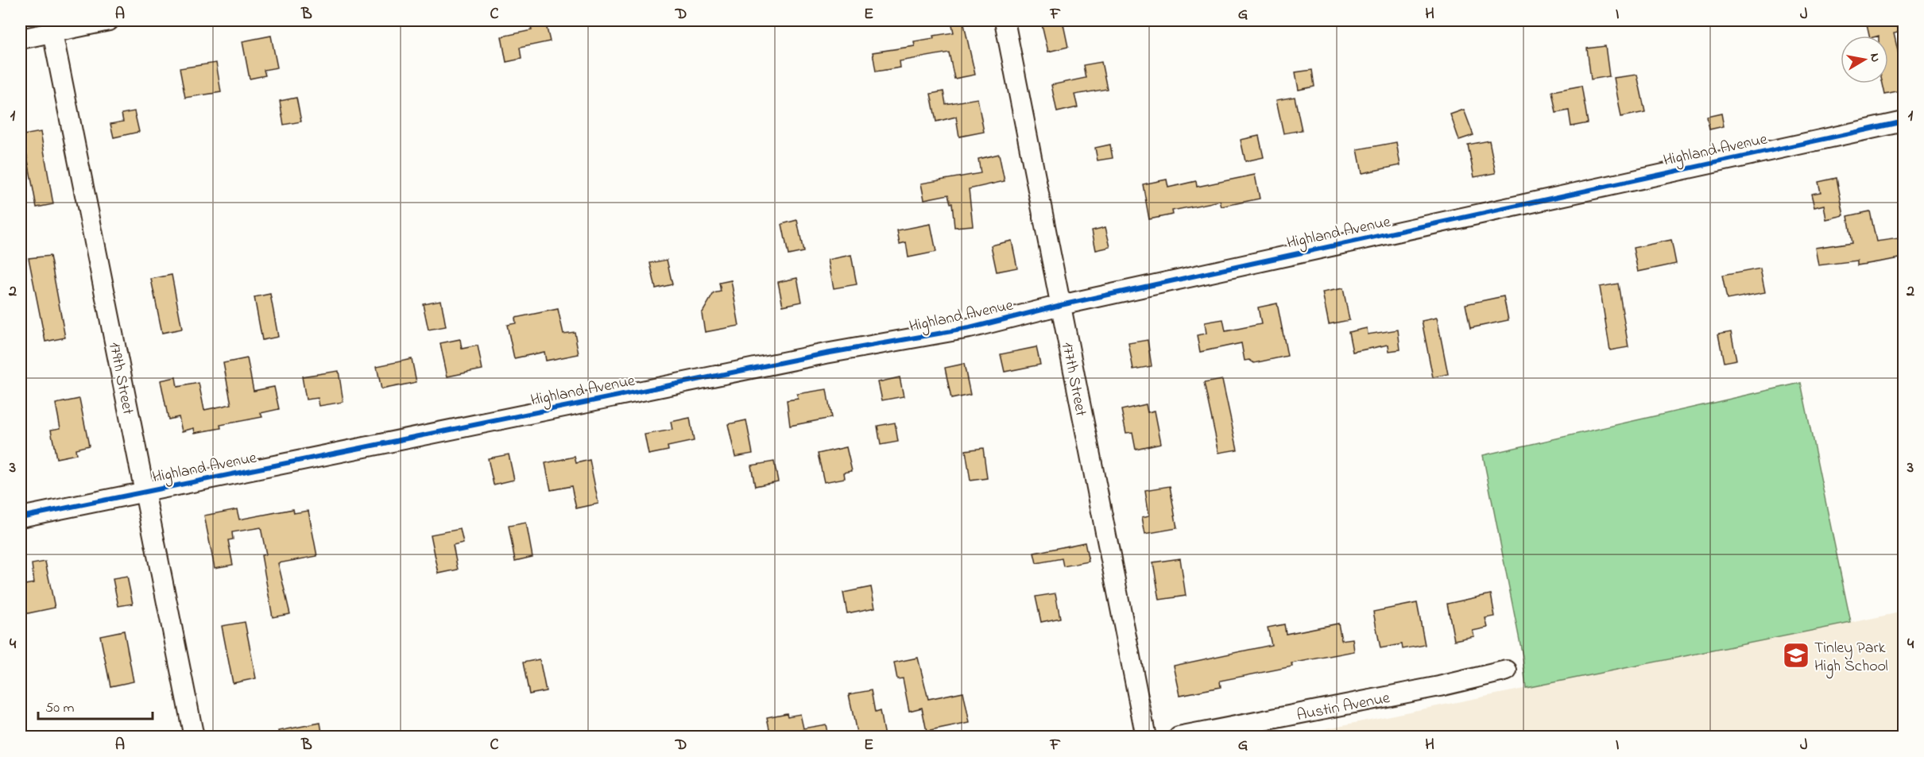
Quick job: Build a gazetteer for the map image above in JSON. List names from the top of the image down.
{
  "streets": {
    "street": [
      "Highland Avenue",
      "179th Street",
      "177th Street",
      "Austin Avenue"
    ]
  },
  "crossings": [
    ["Highland Avenue", "179th Street"],
    ["Highland Avenue", "177th Street"]
  ],
  "places": {
    "school or university": ["Tinley Park High School"]
  },
  "scale_bar": "50 m",
  "north": "right",
  "grid": {
    "columns": [
      "A",
      "B",
      "C",
      "D",
      "E",
      "F",
      "G",
      "H",
      "I",
      "J"
    ],
    "rows": [
      "1",
      "2",
      "3",
      "4"
    ]
  }
}
